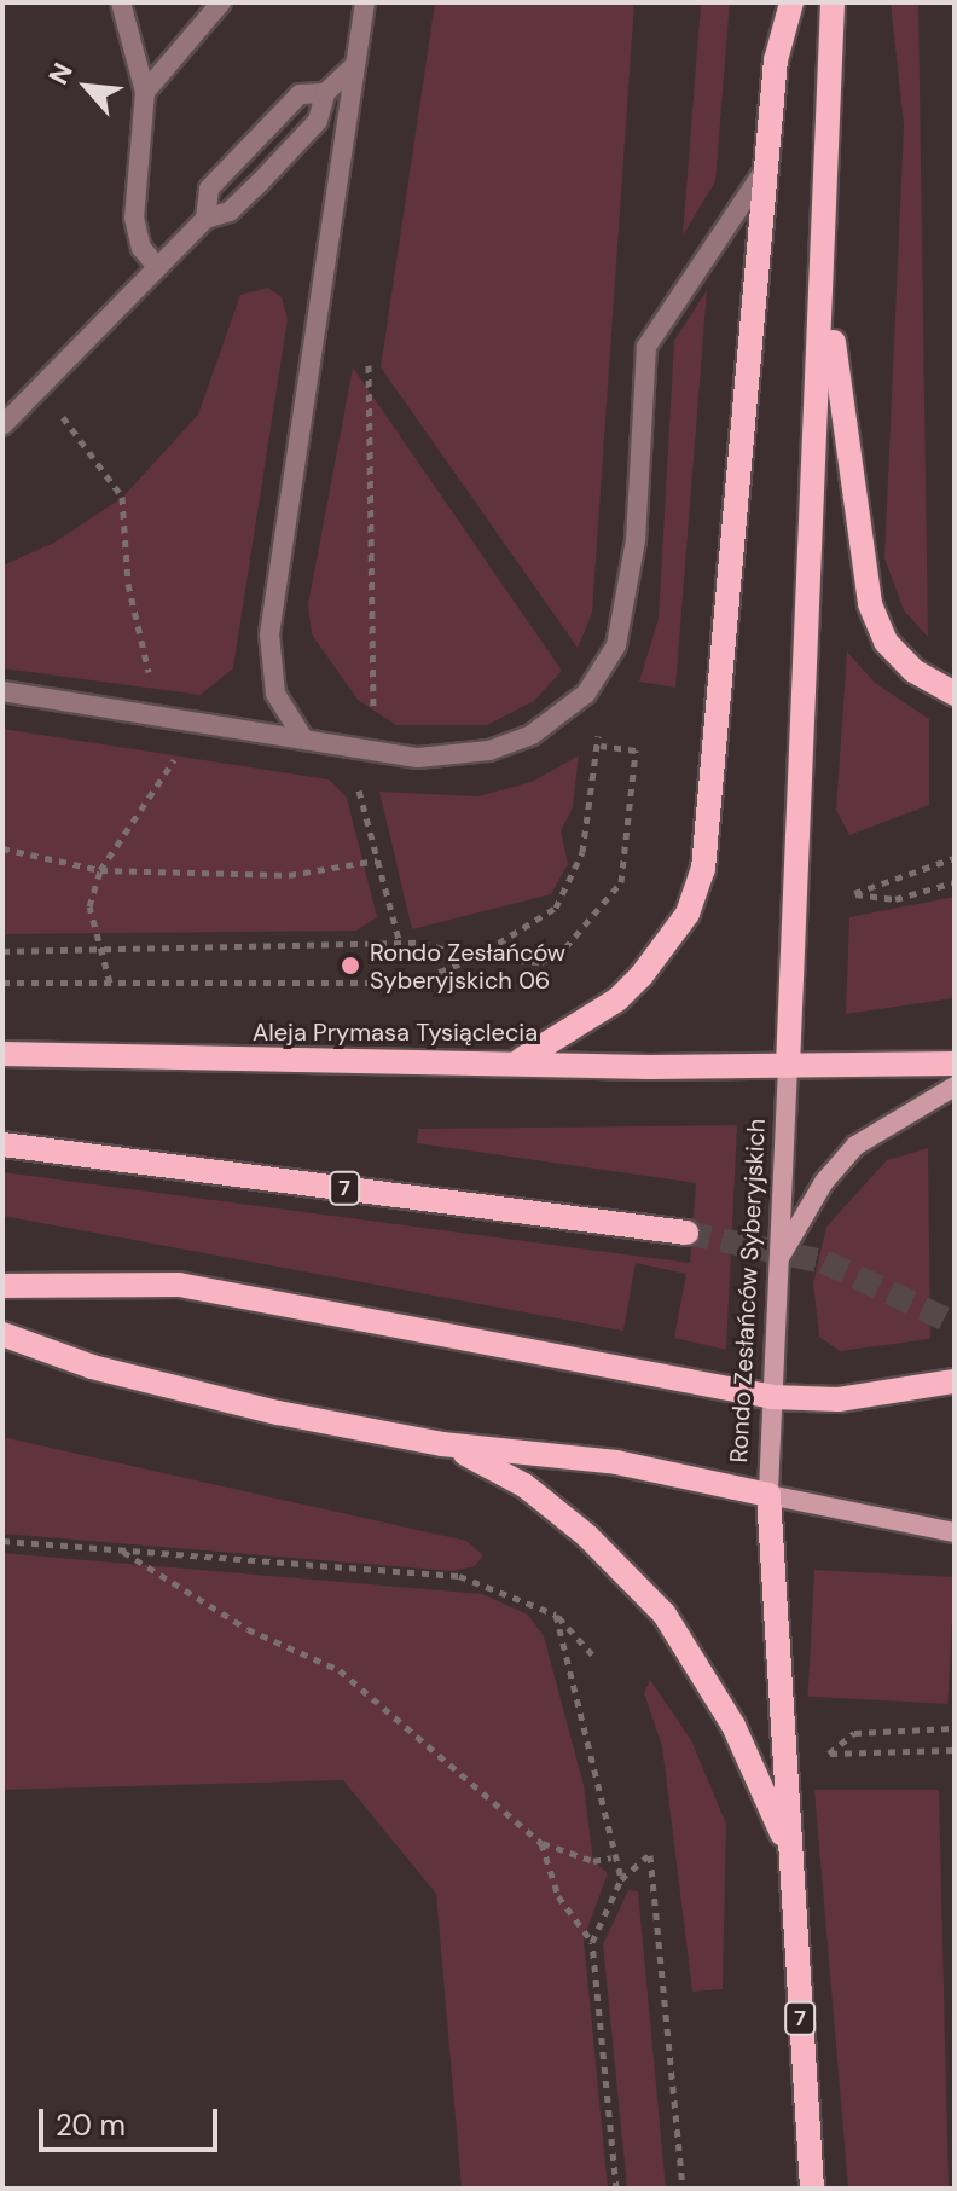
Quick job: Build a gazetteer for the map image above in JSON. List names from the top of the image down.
{
  "streets": {
    "main road": ["Aleja Prymasa Tysiąclecia", "7", "Rondo Zesłańców Syberyjskich"]
  },
  "crossings": [
    ["Aleja Prymasa Tysiąclecia", "Rondo Zesłańców Syberyjskich"]
  ],
  "places": ["Rondo Zesłańców Syberyjskich 06"],
  "scale_bar": "20 m",
  "north": "top left"
}
